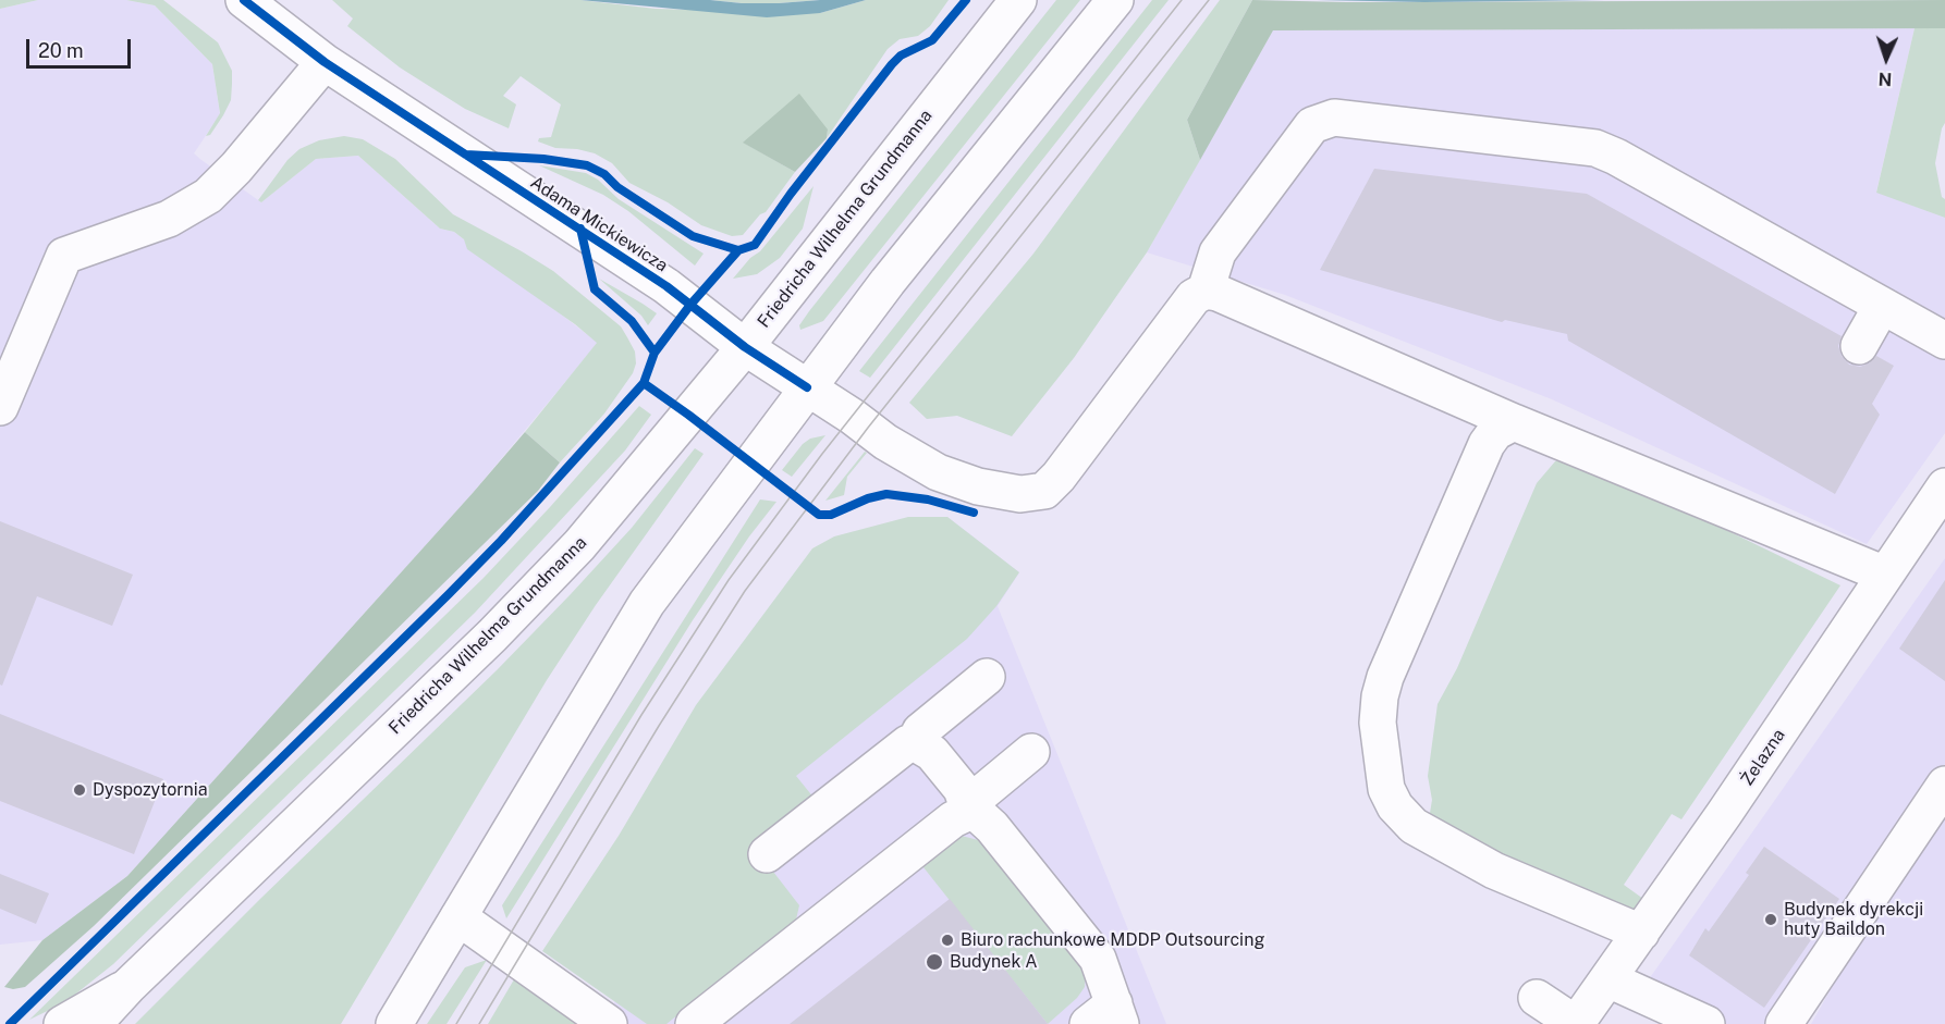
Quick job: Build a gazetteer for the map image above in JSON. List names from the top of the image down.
{
  "streets": {
    "main road": ["Friedricha Wilhelma Grundmanna", "Adama Mickiewicza", "Żelazna"]
  },
  "crossings": [
    ["Friedricha Wilhelma Grundmanna", "Adama Mickiewicza"]
  ],
  "places": [
    "Dyspozytornia",
    "Budynek dyrekcji huty Baildon",
    "Biuro rachunkowe MDDP Outsourcing",
    "Budynek A"
  ],
  "scale_bar": "20 m",
  "north": "bottom"
}
